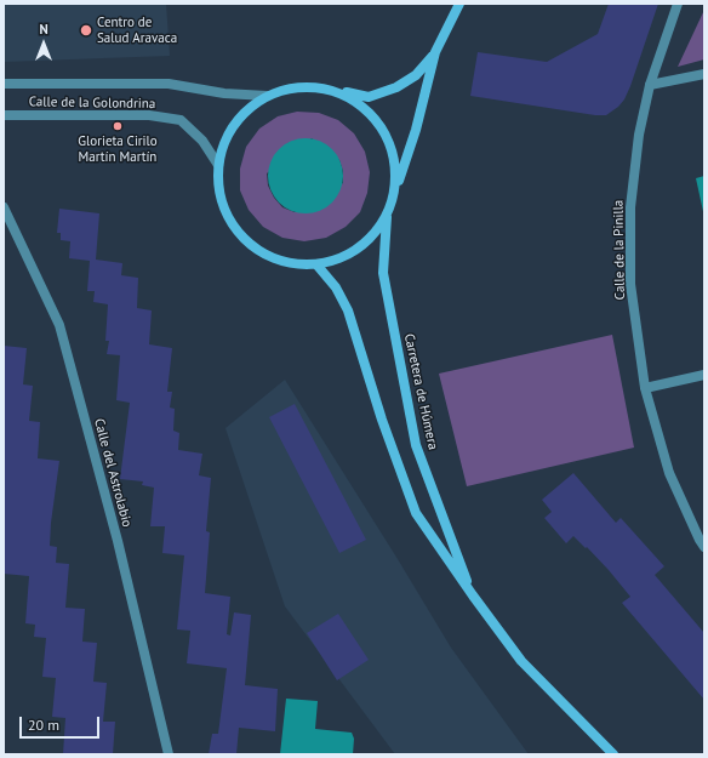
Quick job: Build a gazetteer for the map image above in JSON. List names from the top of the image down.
{
  "streets": {
    "main road": ["Carretera de Húmera"],
    "street": ["Calle de la Golondrina", "Calle de la Pinilla", "Calle del Astrolabio"]
  },
  "places": ["Centro de Salud Aravaca", "Glorieta Cirilo Martín Martín"],
  "scale_bar": "20 m",
  "north": "top"
}
